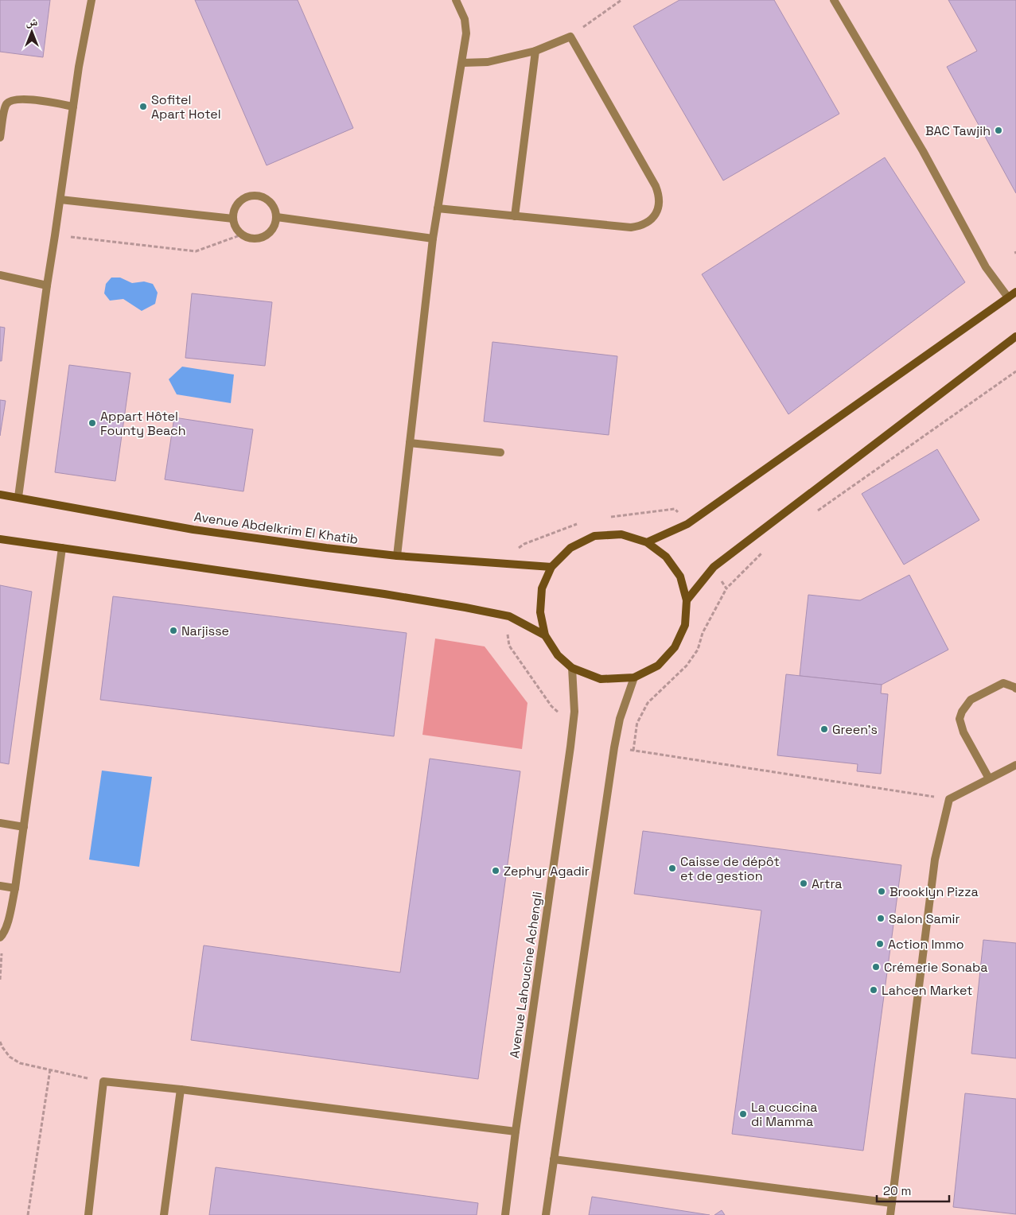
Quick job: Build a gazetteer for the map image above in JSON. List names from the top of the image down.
{
  "streets": {
    "street": ["Avenue Abdelkrim El Khatib", "Avenue Lahoucine Achengli"]
  },
  "places": [
    "Sofitel Apart Hotel",
    "BAC Tawjih",
    "Appart Hôtel Founty Beach",
    "Narjisse",
    "Green's",
    "Caisse de dépôt et de gestion",
    "Zephyr Agadir",
    "Artra",
    "Brooklyn Pizza",
    "Salon Samir",
    "Action Immo",
    "Crémerie Sonaba",
    "Lahcen Market",
    "La cuccina di Mamma"
  ],
  "scale_bar": "20 m",
  "north": "top"
}
